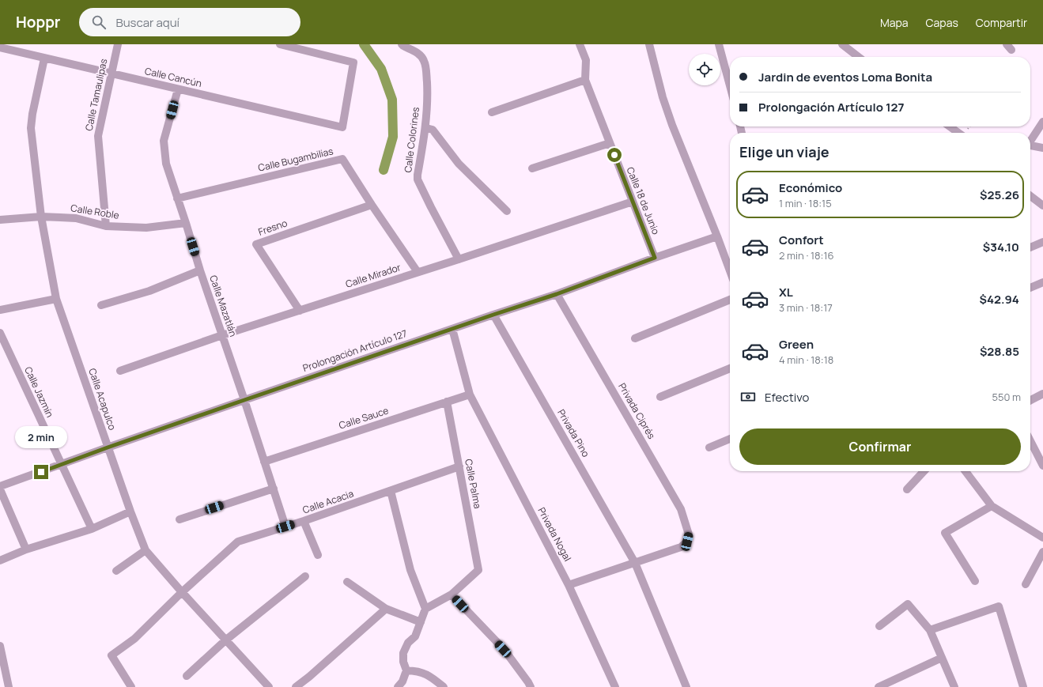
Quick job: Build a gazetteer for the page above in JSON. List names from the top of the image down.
{
  "streets": {
    "street": [
      "Calle Cancún",
      "Calle Tamaulipas",
      "Calle Colorines",
      "Calle Bugambilias",
      "Calle 18 de Junio",
      "Calle Roble",
      "Fresno",
      "Calle Mirador",
      "Calle Mazatlán",
      "Prolongación Artículo 127",
      "Calle Jazmín",
      "Calle Acapulco",
      "Privada Ciprés",
      "Calle Sauce",
      "Privada Pino",
      "Calle Palma",
      "Calle Acacia",
      "Privada Nogal"
    ]
  },
  "crossings": [
    ["Calle Cancún", "Calle Tamaulipas"],
    ["Calle Cancún", "Calle Mazatlán"],
    ["Calle Cancún", "Calle Acapulco"],
    ["Calle Tamaulipas", "Calle Roble"],
    ["Calle Colorines", "Calle Mirador"],
    ["Calle Bugambilias", "Fresno"],
    ["Calle Bugambilias", "Calle Mirador"],
    ["Calle Bugambilias", "Calle Mazatlán"],
    ["Calle 18 de Junio", "Calle Mirador"],
    ["Calle 18 de Junio", "Prolongación Artículo 127"],
    ["Calle Roble", "Calle Mazatlán"],
    ["Calle Roble", "Calle Acapulco"],
    ["Fresno", "Calle Mirador"],
    ["Calle Mirador", "Calle Mazatlán"],
    ["Calle Mazatlán", "Prolongación Artículo 127"],
    ["Calle Mazatlán", "Calle Sauce"],
    ["Calle Mazatlán", "Calle Acacia"],
    ["Prolongación Artículo 127", "Calle Jazmín"],
    ["Prolongación Artículo 127", "Calle Acapulco"],
    ["Prolongación Artículo 127", "Privada Ciprés"],
    ["Prolongación Artículo 127", "Privada Pino"],
    ["Prolongación Artículo 127", "Privada Nogal"],
    ["Calle Acapulco", "Calle Acacia"],
    ["Privada Ciprés", "Privada Pino"],
    ["Calle Sauce", "Calle Palma"],
    ["Calle Sauce", "Privada Nogal"],
    ["Calle Palma", "Calle Acacia"]
  ],
  "page": {
    "header": "Hoppr",
    "search": "Buscar aquí",
    "nav": ["Mapa", "Capas", "Compartir"],
    "banner": ["Jardin de eventos Loma Bonita", "Prolongación Artículo 127"],
    "heading": "Elige un viaje",
    "list": [
      {
        "name": "Económico",
        "note": "1 min · 18:15",
        "value": "$25.26"
      },
      {
        "name": "Confort",
        "note": "2 min · 18:16",
        "value": "$34.10"
      },
      {
        "name": "XL",
        "note": "3 min · 18:17",
        "value": "$42.94"
      },
      {
        "name": "Green",
        "note": "4 min · 18:18",
        "value": "$28.85"
      }
    ],
    "pay": ["Efectivo", "550 m"],
    "buttons": "Confirmar",
    "bubble": "2 min"
  }
}
